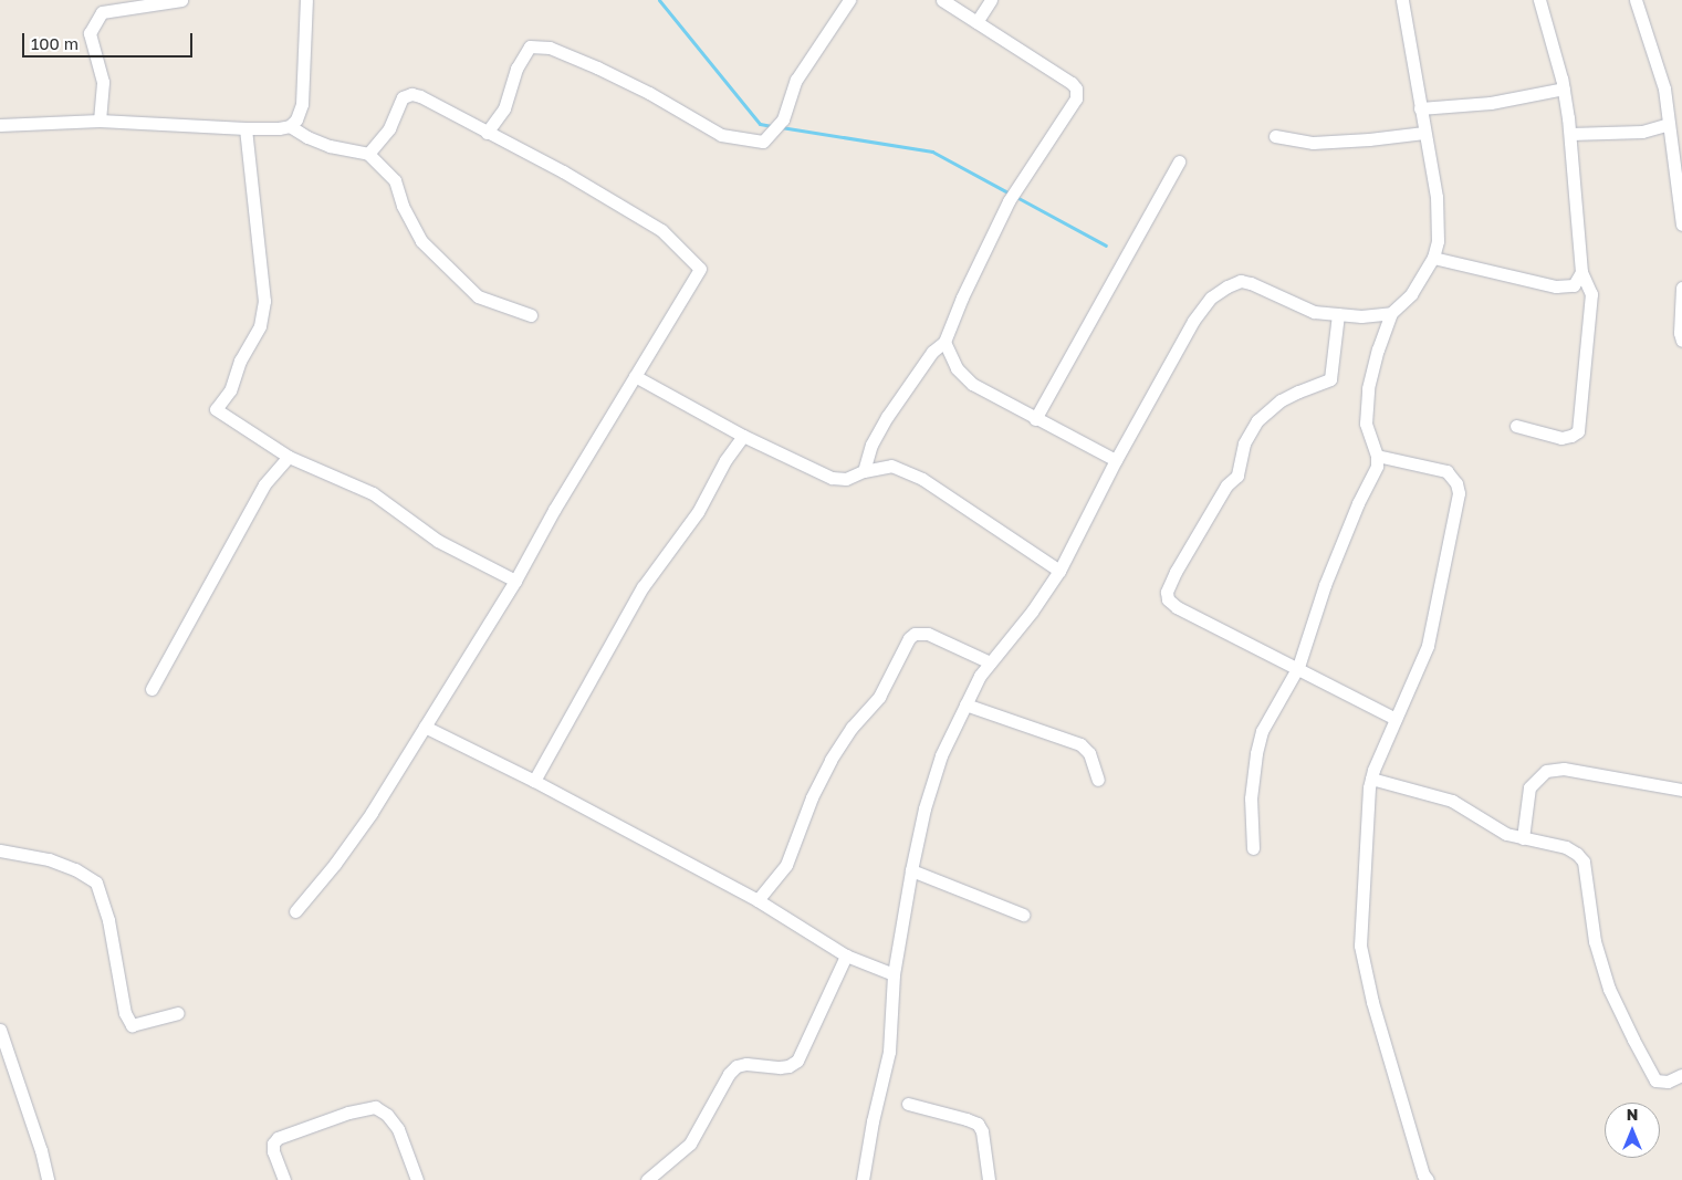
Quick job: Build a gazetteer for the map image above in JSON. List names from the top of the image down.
{
  "scale_bar": "100 m",
  "north": "top"
}
